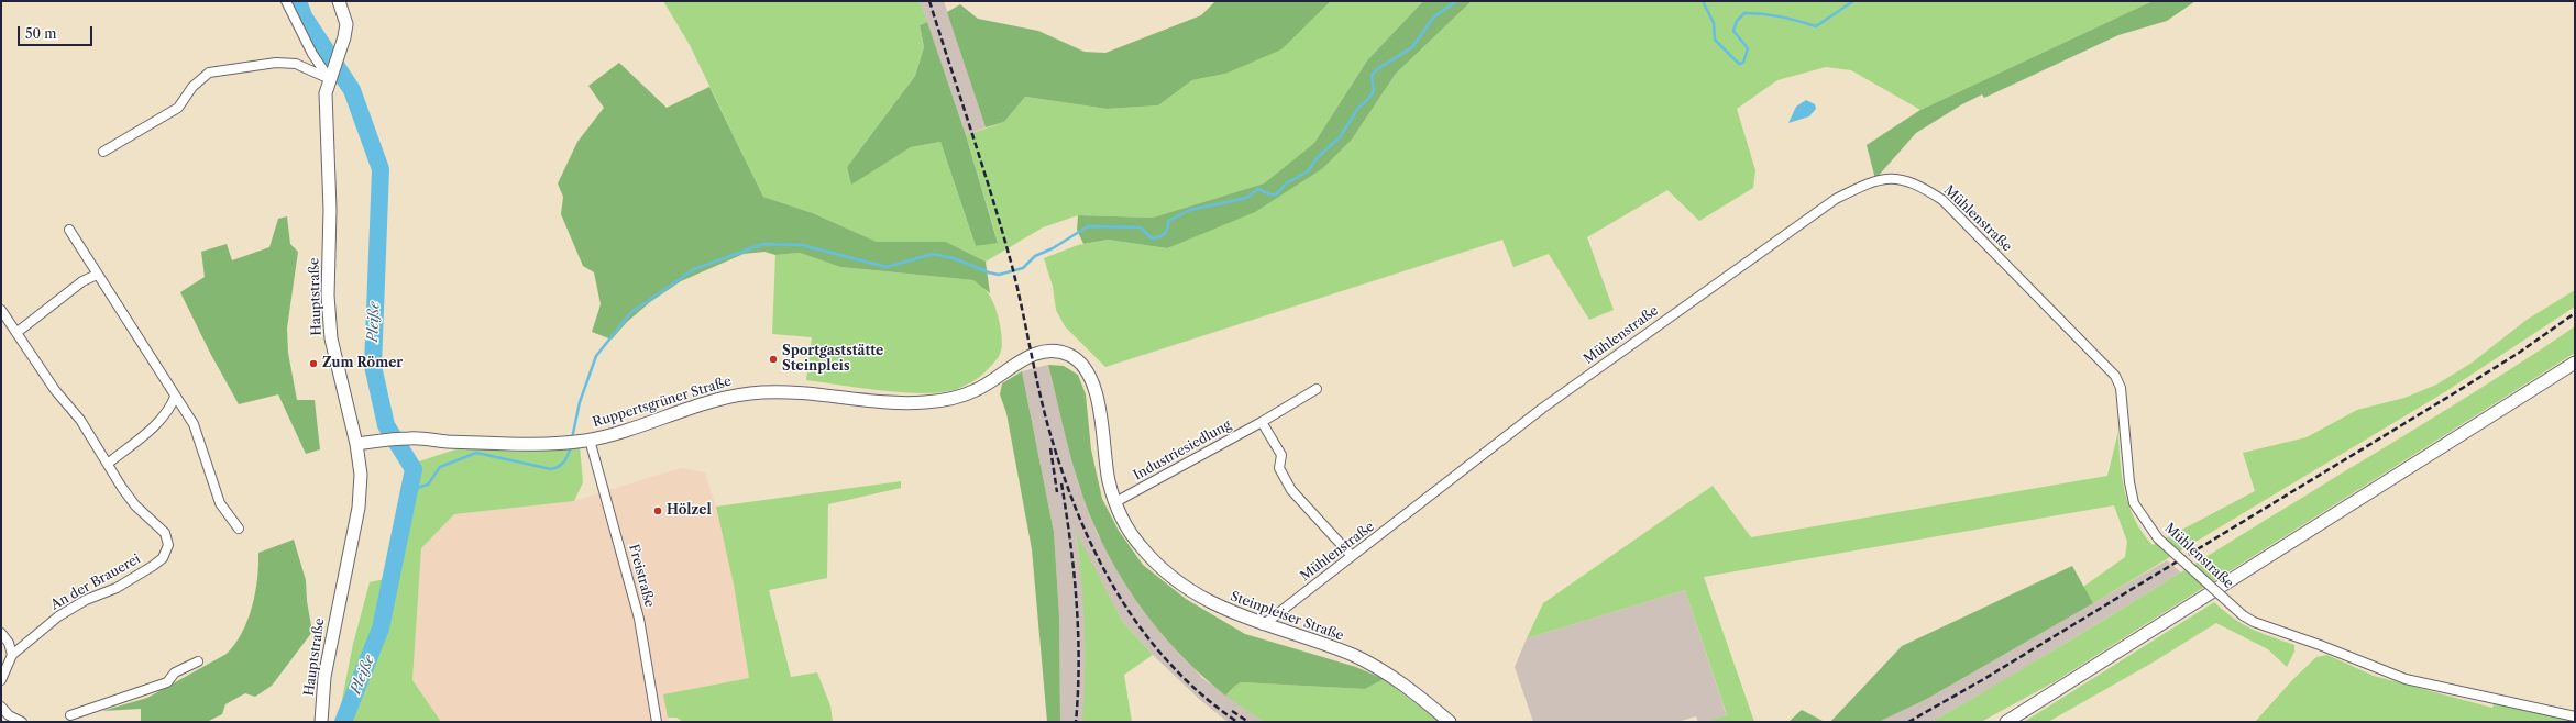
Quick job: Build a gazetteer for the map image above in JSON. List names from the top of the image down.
{
  "streets": {
    "main road": ["Hauptstraße", "Ruppertsgrüner Straße", "Steinpleiser Straße"],
    "street": [
      "Mühlenstraße",
      "Industriesiedlung",
      "Freistraße",
      "An der Brauerei"
    ]
  },
  "crossings": [
    ["Mühlenstraße", "Steinpleiser Straße"],
    ["Hauptstraße", "Ruppertsgrüner Straße"],
    ["Ruppertsgrüner Straße", "Freistraße"],
    ["Ruppertsgrüner Straße", "Steinpleiser Straße"],
    ["Industriesiedlung", "Steinpleiser Straße"]
  ],
  "water": ["Pleiße"],
  "places": ["Sportgaststätte Steinpleis", "Zum Römer", "Hölzel"],
  "scale_bar": "50 m"
}
